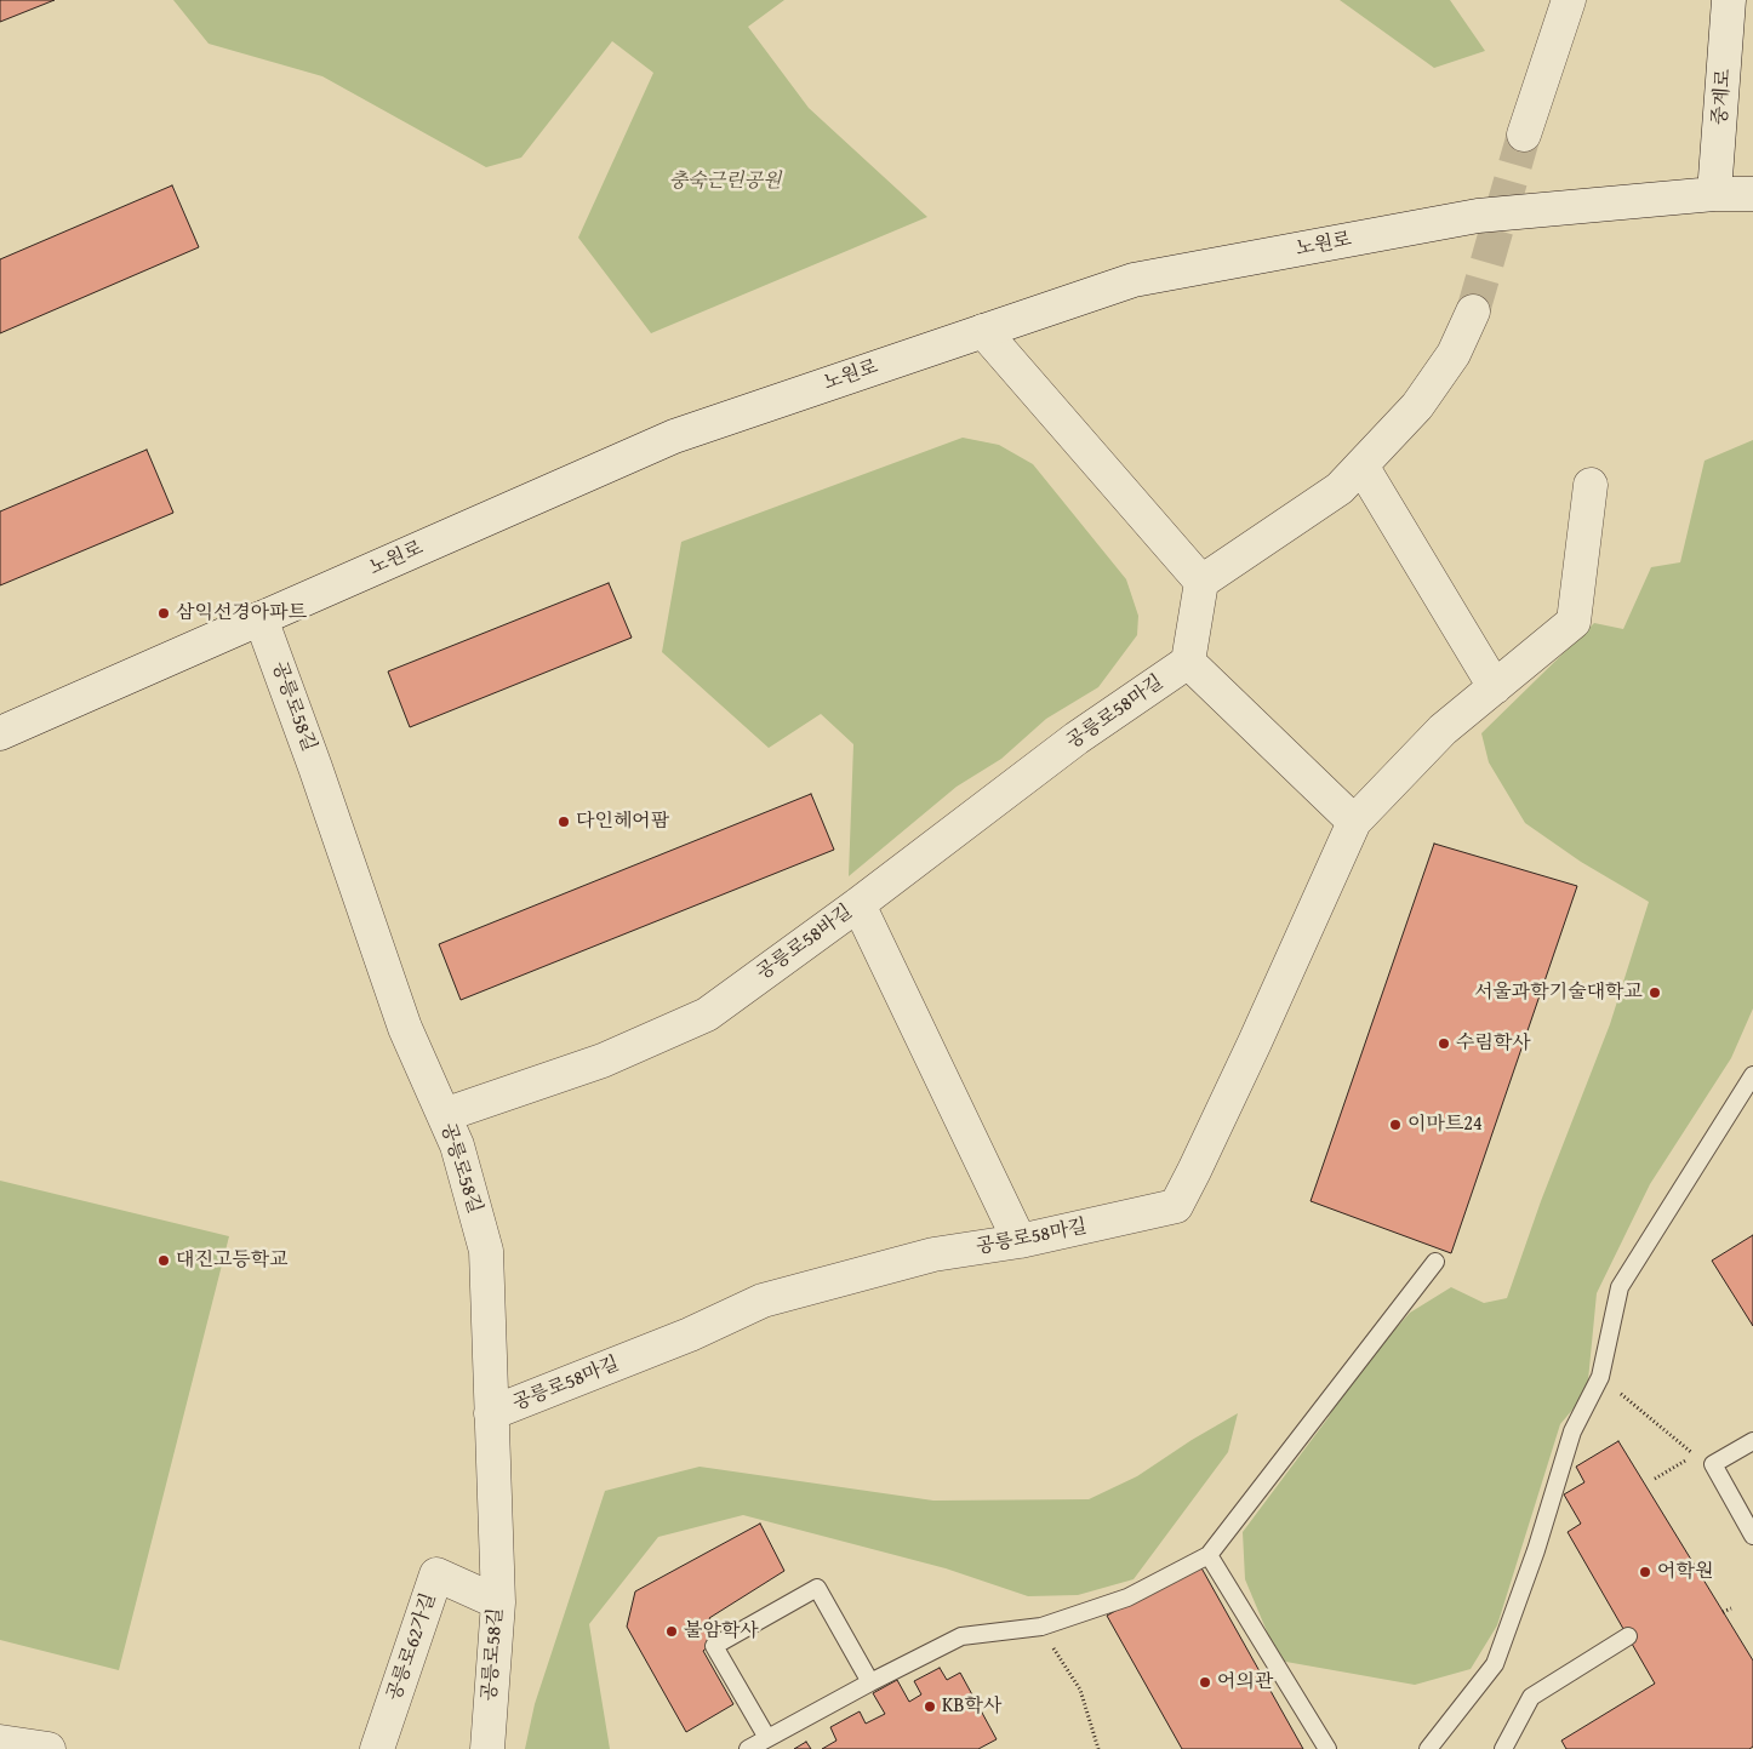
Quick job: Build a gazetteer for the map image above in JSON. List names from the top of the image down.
{
  "streets": {
    "street": [
      "중계로",
      "노원로",
      "공릉로58길",
      "공릉로58마길",
      "공릉로58바길",
      "공릉로62가길"
    ]
  },
  "crossings": [
    ["중계로", "노원로"],
    ["노원로", "공릉로58길"],
    ["공릉로58길", "공릉로58마길"],
    ["공릉로58길", "공릉로58바길"],
    ["공릉로58길", "공릉로62가길"],
    ["공릉로58마길", "공릉로58바길"]
  ],
  "parks": ["충숙근린공원"],
  "places": [
    "삼익선경아파트",
    "다인헤어팜",
    "서울과학기술대학교",
    "수림학사",
    "이마트24",
    "대진고등학교",
    "어학원",
    "불암학사",
    "어의관",
    "KB학사"
  ]
}
